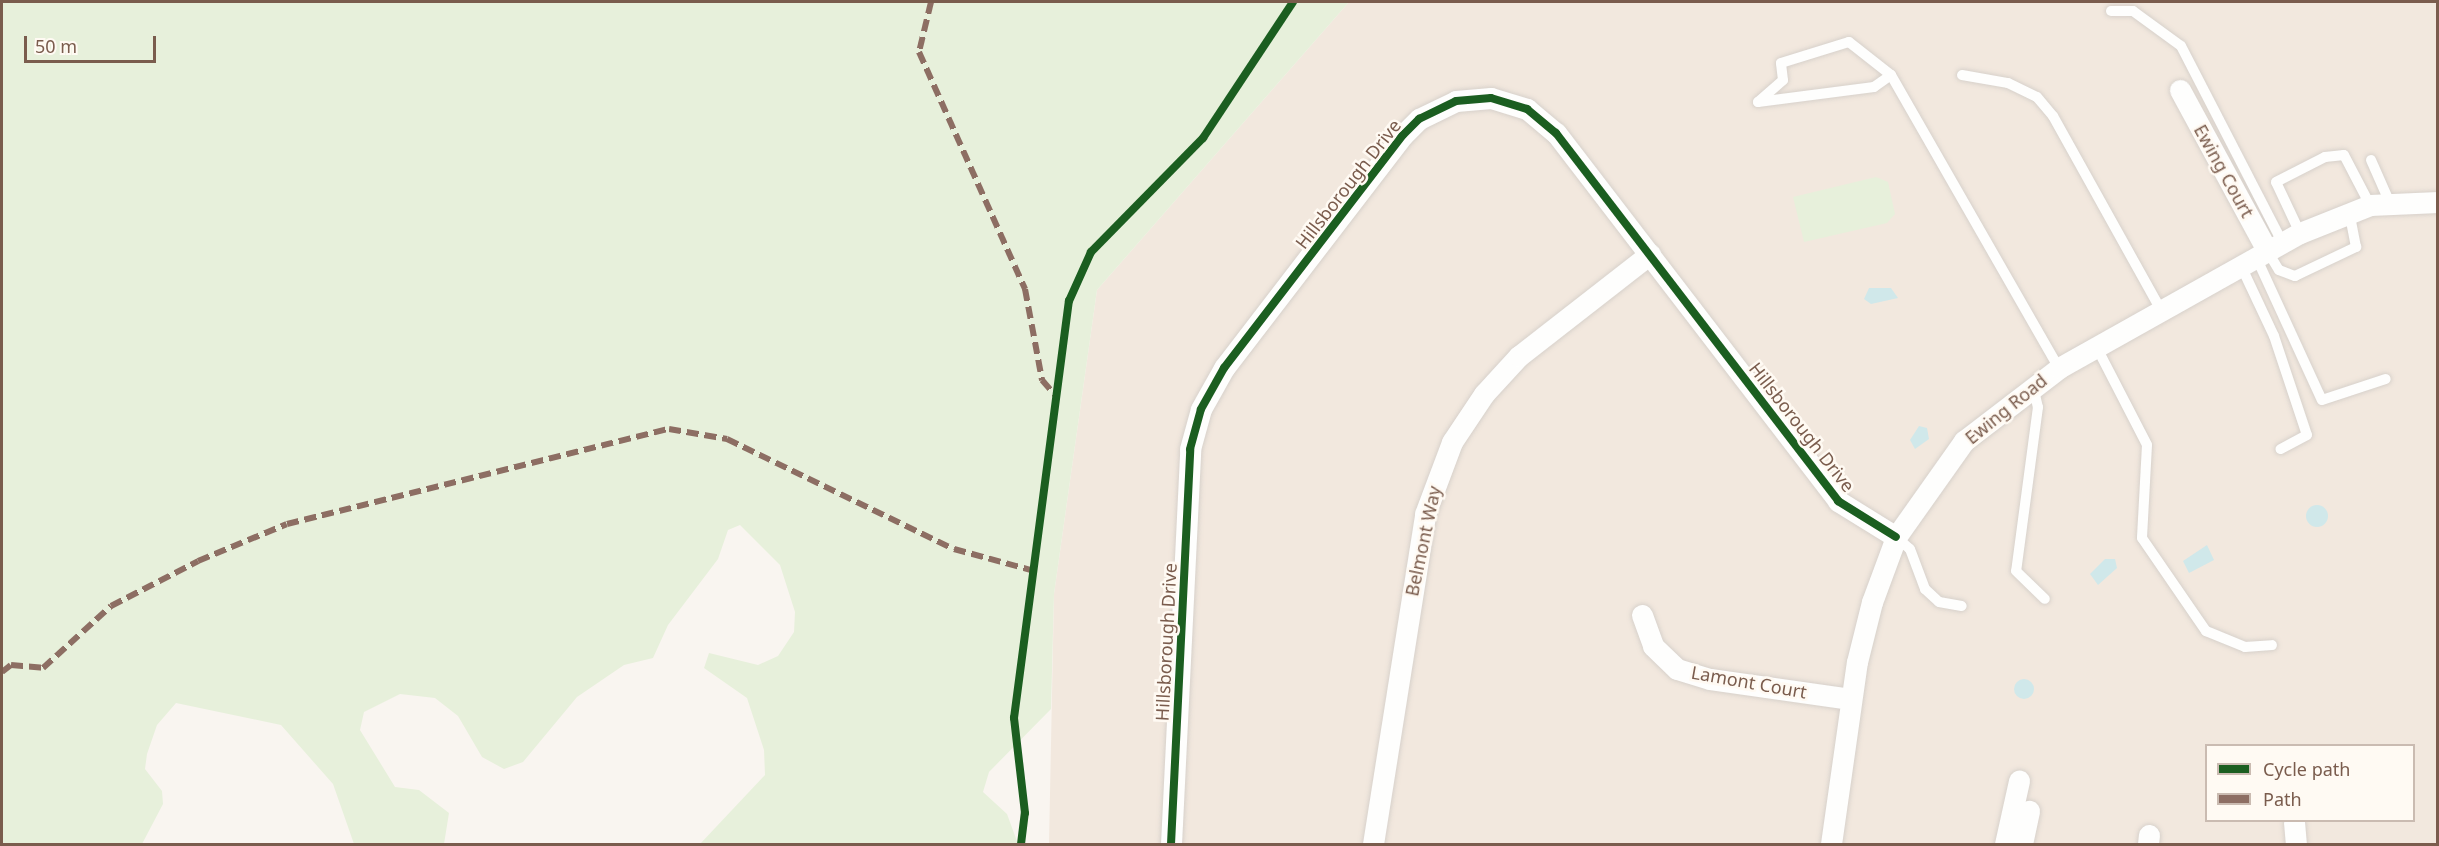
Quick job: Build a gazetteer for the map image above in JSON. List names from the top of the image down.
{
  "streets": {
    "street": [
      "Ewing Court",
      "Hillsborough Drive",
      "Ewing Road",
      "Belmont Way",
      "Lamont Court"
    ]
  },
  "crossings": [
    ["Ewing Court", "Ewing Road"],
    ["Hillsborough Drive", "Ewing Road"],
    ["Hillsborough Drive", "Belmont Way"],
    ["Ewing Road", "Lamont Court"]
  ],
  "legend": ["Cycle path", "Path"],
  "scale_bar": "50 m"
}
